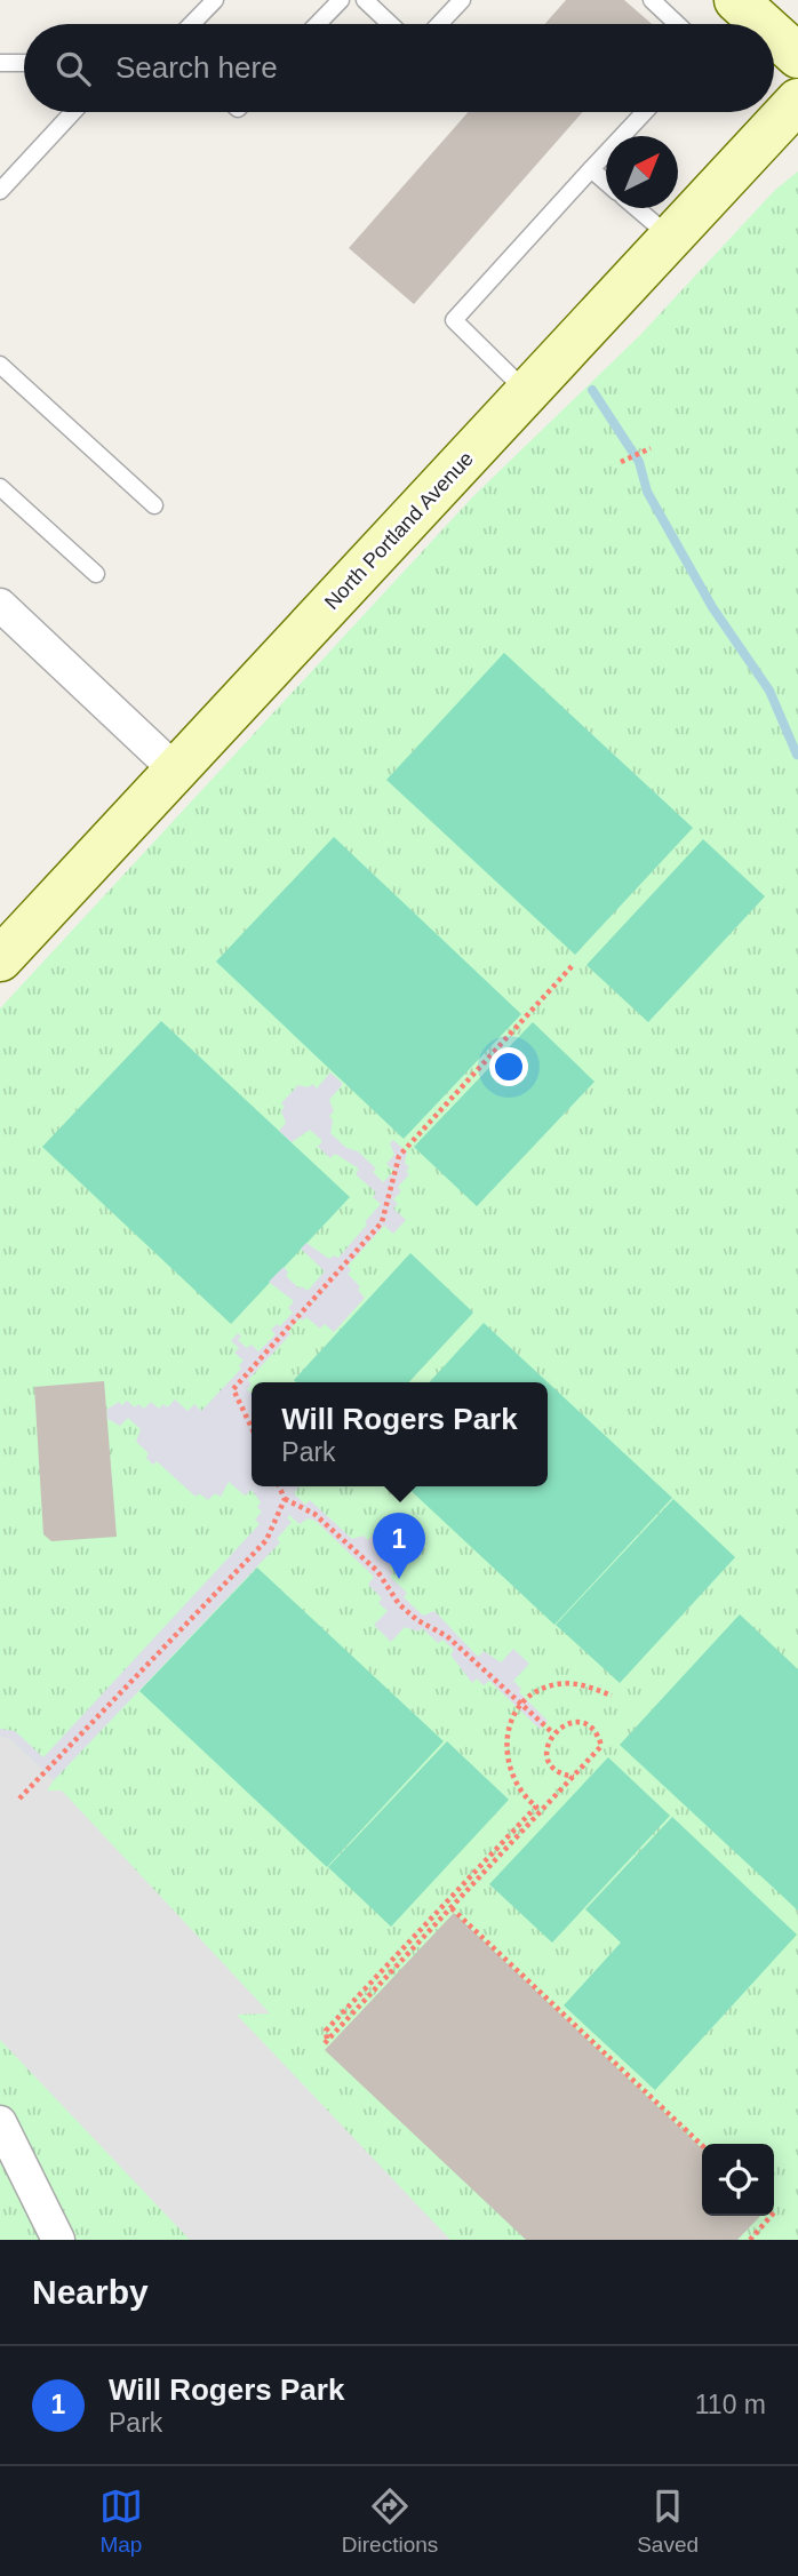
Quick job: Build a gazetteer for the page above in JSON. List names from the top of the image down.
{
  "streets": {
    "main road": ["North Portland Avenue"]
  },
  "north": "top right",
  "page": {
    "search": "Search here",
    "popup": ["Will Rogers Park", "Park"],
    "pins": "1",
    "heading": "Nearby",
    "list": [
      {
        "mark": "1",
        "name": "Will Rogers Park",
        "note": "Park",
        "value": "110 m"
      }
    ],
    "nav": ["Map", "Directions", "Saved"]
  }
}
